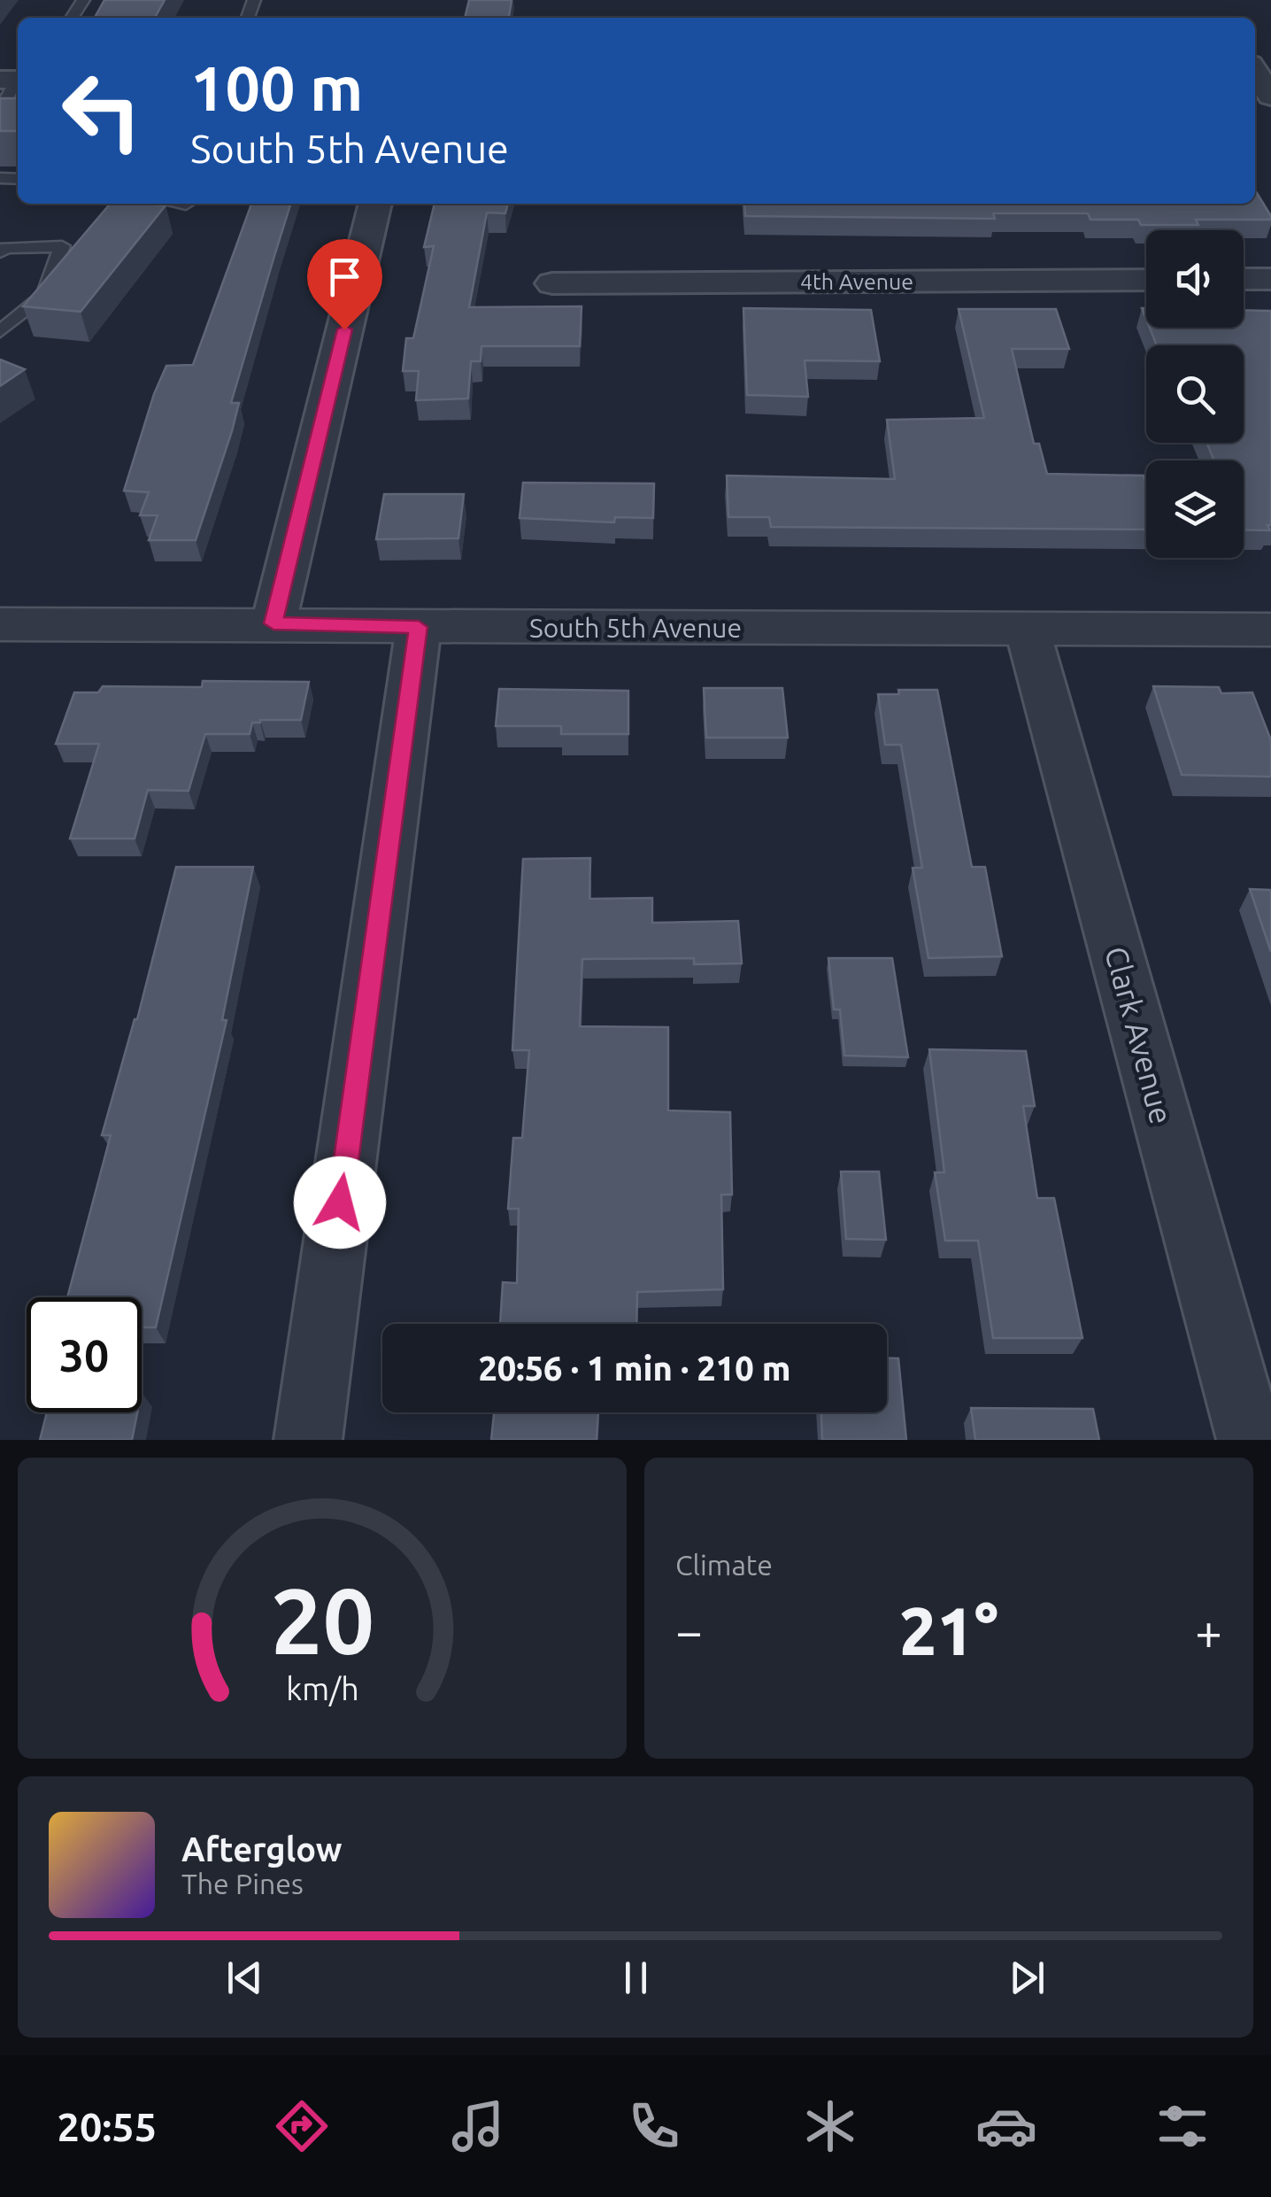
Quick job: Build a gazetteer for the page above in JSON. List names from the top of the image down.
{
  "streets": {
    "street": ["4th Avenue", "South 5th Avenue", "Clark Avenue"]
  },
  "crossings": [
    ["South 5th Avenue", "Clark Avenue"]
  ],
  "page": {
    "turn": ["100 m", "South 5th Avenue"],
    "limit": "30",
    "trip": "20:56 · 1 min · 210 m",
    "tile": "Climate",
    "heat": ["−", "21°", "+"],
    "song": ["Afterglow", "The Pines"],
    "tabs": "20:55",
    "gauge": ["20", "km/h"]
  }
}
